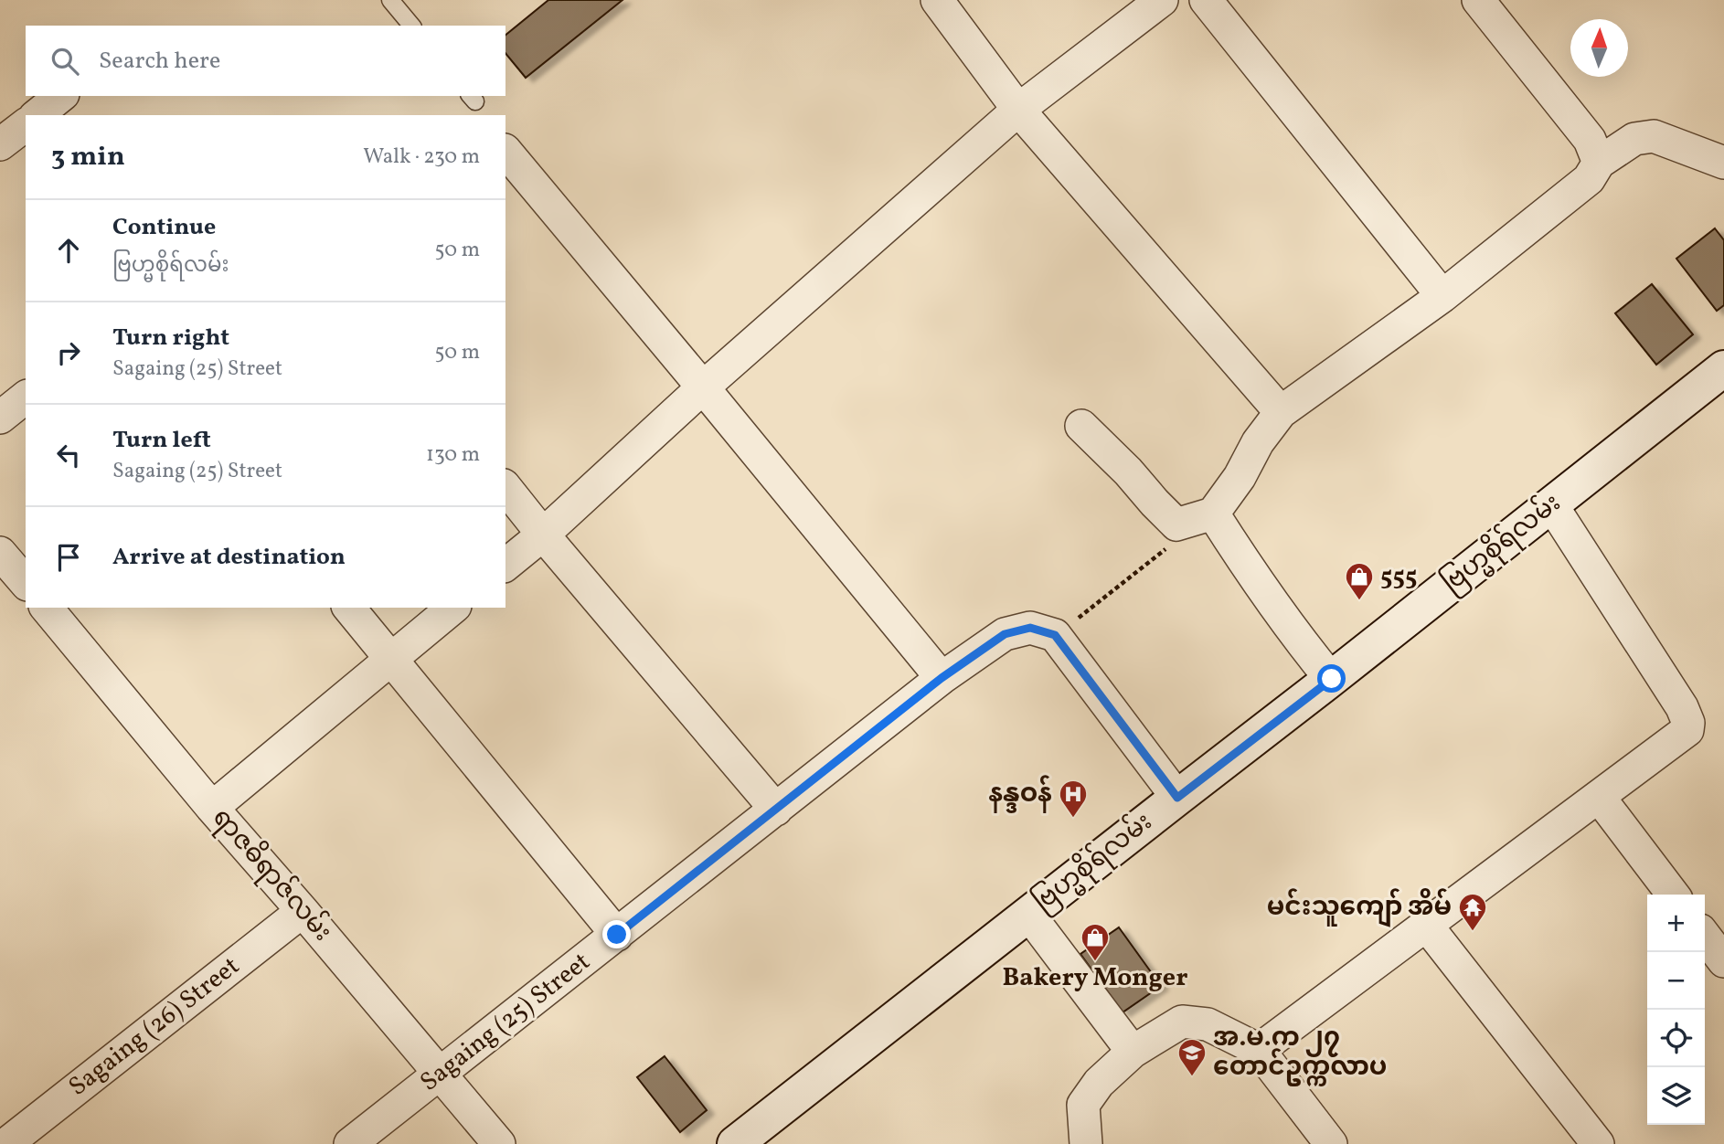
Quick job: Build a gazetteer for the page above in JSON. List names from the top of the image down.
{
  "streets": {
    "street": [
      "ဗြဟ္မစိုရ်လမ်း",
      "ရာဇဓိရာဇ်လမ်း",
      "Sagaing (25) Street",
      "Sagaing (26) Street"
    ]
  },
  "crossings": [
    ["ရာဇဓိရာဇ်လမ်း", "Sagaing (25) Street"],
    ["ရာဇဓိရာဇ်လမ်း", "Sagaing (26) Street"]
  ],
  "places": {
    "shop": ["555", "Bakery Monger"],
    "hospital": ["နန္ဒဝန်"],
    "temple": ["မင်းသူကျော် အိမ်"],
    "school or university": ["အ.မ.က ၂၇ တောင်ဥက္ကလာပ"]
  },
  "north": "top",
  "page": {
    "search": "Search here",
    "heading": ["3 min", "Walk · 230 m"],
    "list": [
      ["Continue", "ဗြဟ္မစိုရ်လမ်း", "50 m"],
      ["Turn right", "Sagaing (25) Street", "50 m"],
      ["Turn left", "Sagaing (25) Street", "130 m"],
      "Arrive at destination"
    ],
    "map_buttons": ["+", "−"]
  }
}
